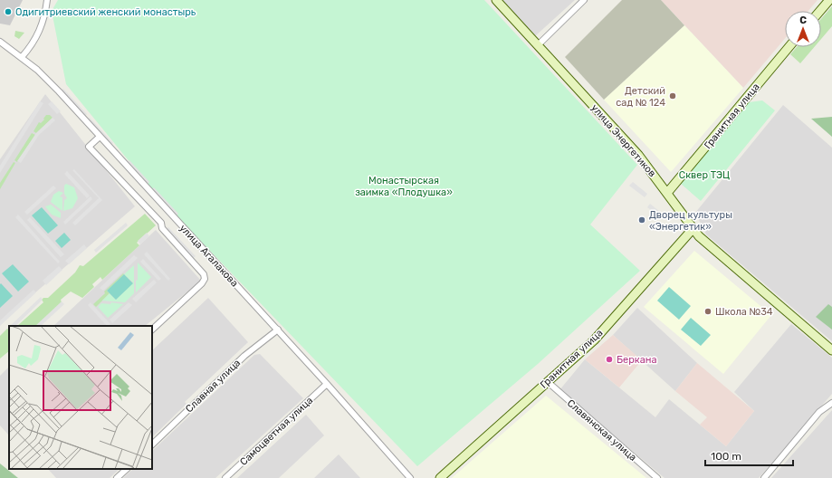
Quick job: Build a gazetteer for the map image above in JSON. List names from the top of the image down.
{
  "streets": {
    "street": [
      "Гранитная улица",
      "улица Энергетиков",
      "улица Агалакова",
      "Славная улица",
      "Славянская улица",
      "Самоцветная улица"
    ]
  },
  "crossings": [
    ["Гранитная улица", "улица Энергетиков"],
    ["Гранитная улица", "Славянская улица"],
    ["улица Агалакова", "Славная улица"],
    ["улица Агалакова", "Самоцветная улица"]
  ],
  "parks": ["Сквер ТЭЦ", "Монастырская заимка «Плодушка»"],
  "places": [
    "Одигитриевский женский монастырь",
    "Детский сад № 124",
    "Дворец культуры «Энергетик»",
    "Школа №34",
    "Беркана"
  ],
  "scale_bar": "100 m",
  "north": "top"
}
